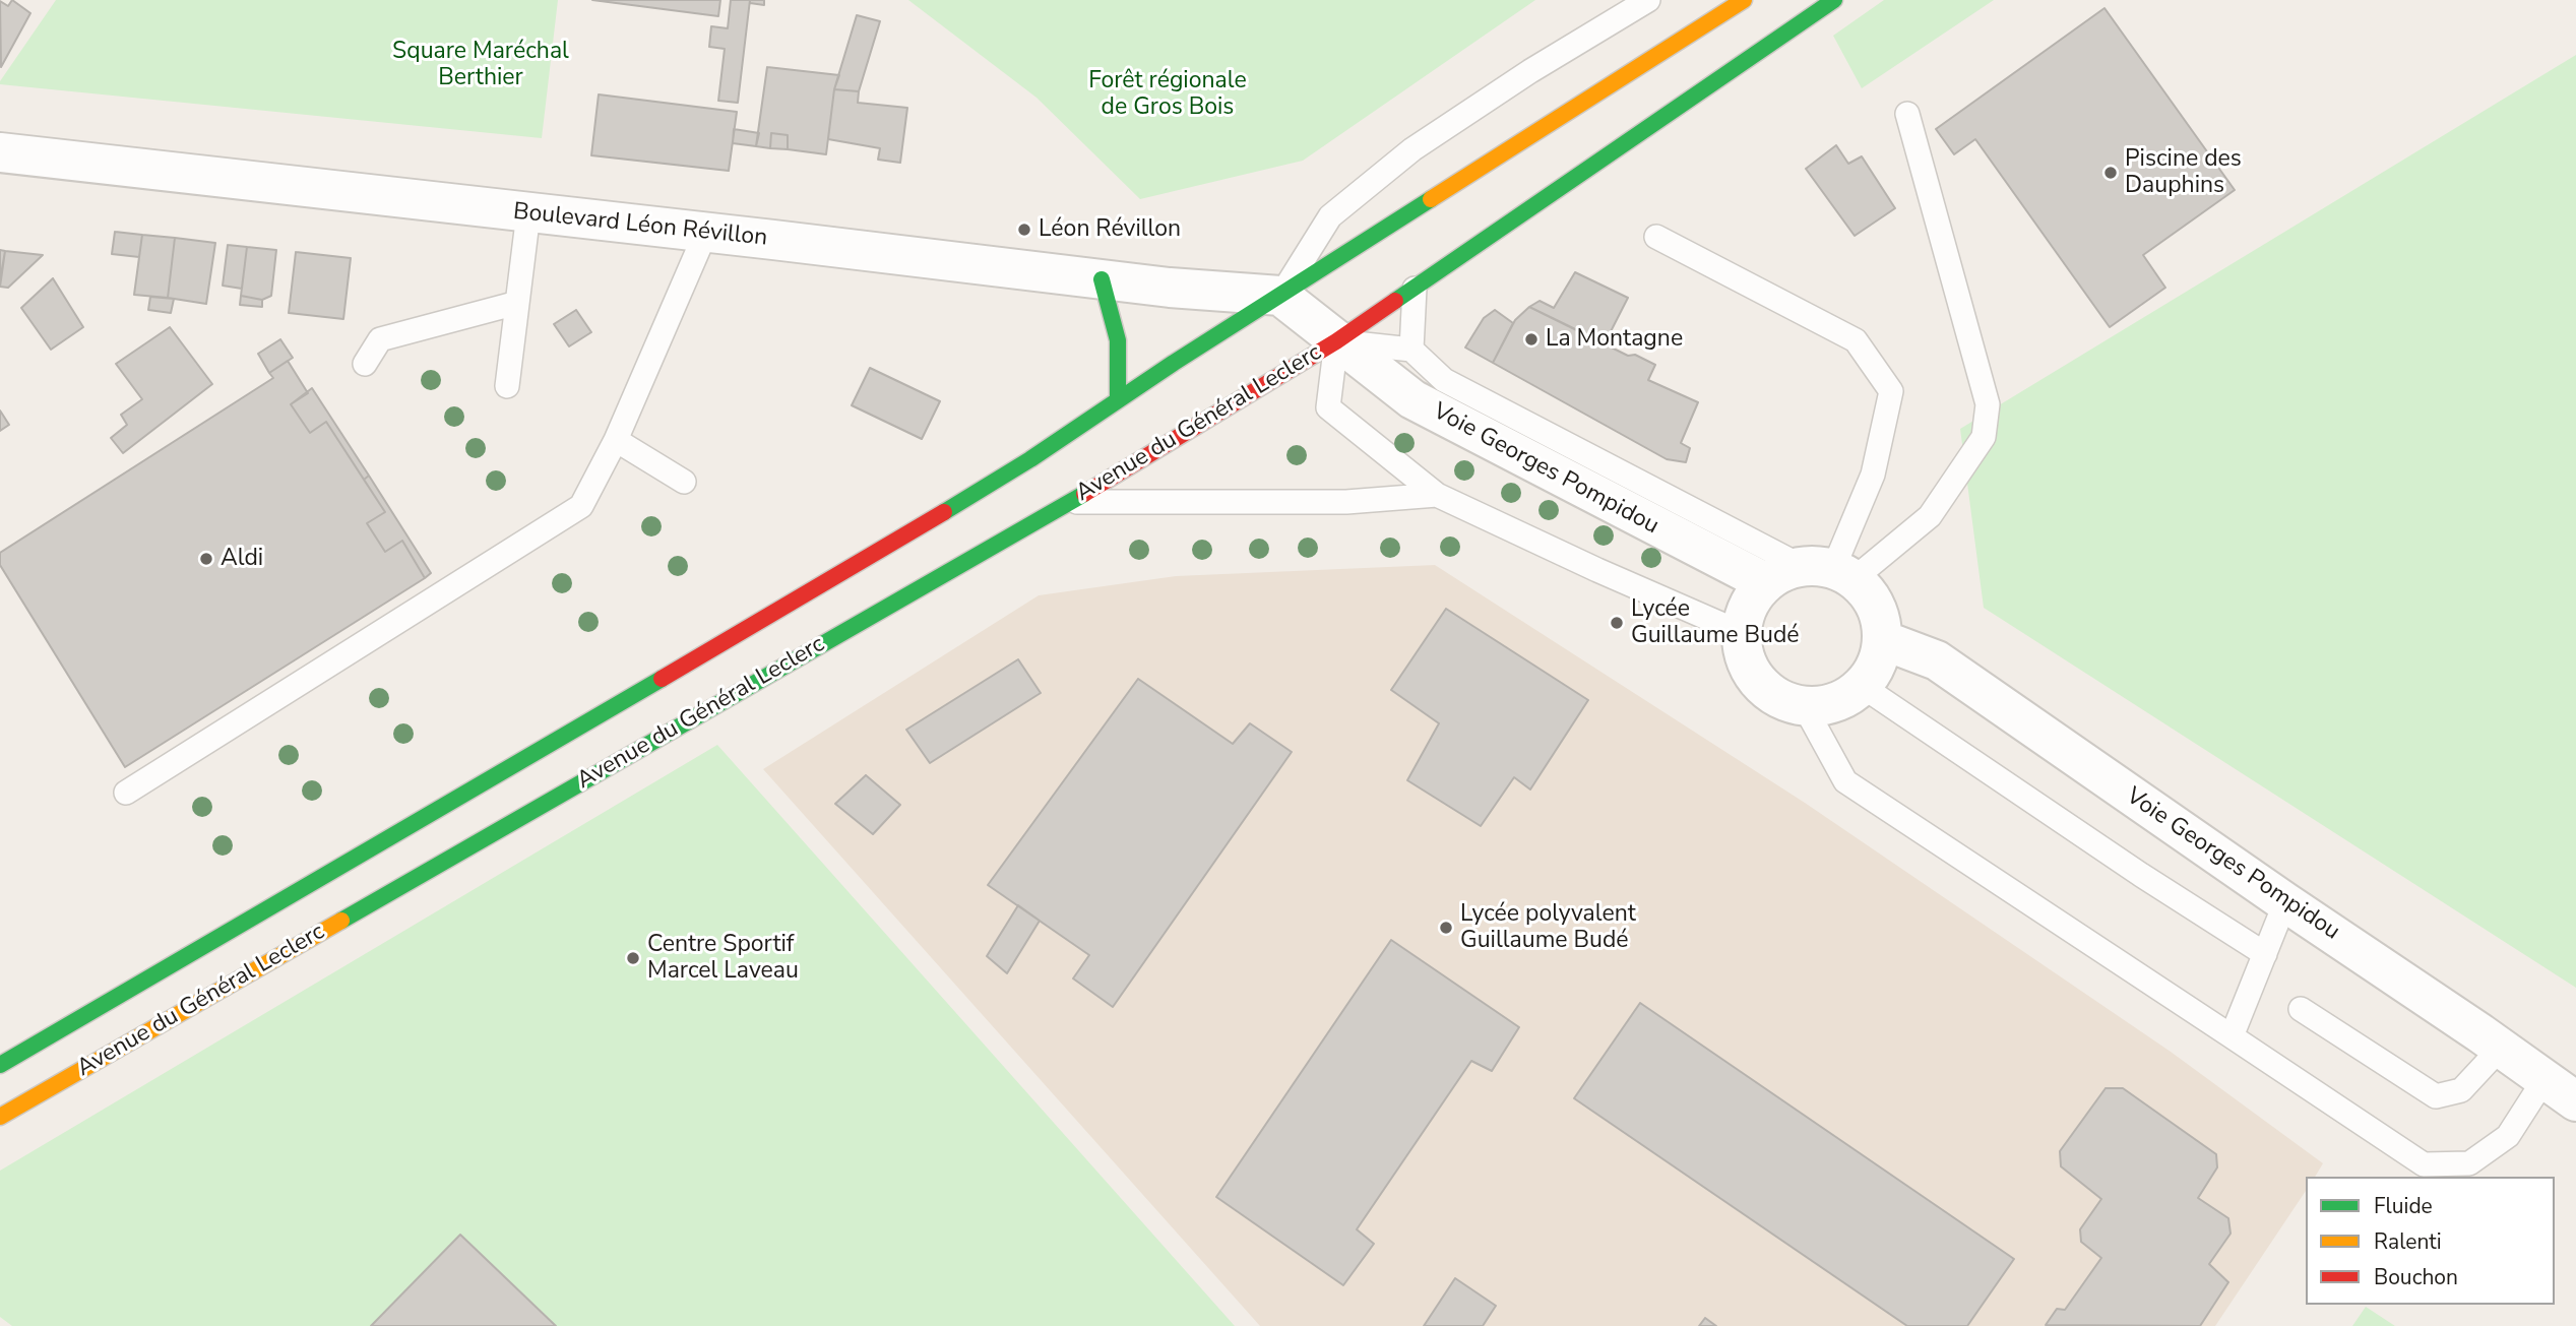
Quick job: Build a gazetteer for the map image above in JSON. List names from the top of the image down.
{
  "streets": {
    "main road": ["Avenue du Général Leclerc"],
    "street": ["Boulevard Léon Révillon", "Voie Georges Pompidou"]
  },
  "crossings": [
    ["Boulevard Léon Révillon", "Avenue du Général Leclerc"],
    ["Avenue du Général Leclerc", "Voie Georges Pompidou"]
  ],
  "parks": ["Square Maréchal Berthier", "Forêt régionale de Gros Bois"],
  "places": [
    "Piscine des Dauphins",
    "Léon Révillon",
    "La Montagne",
    "Aldi",
    "Lycée Guillaume Budé",
    "Lycée polyvalent Guillaume Budé",
    "Centre Sportif Marcel Laveau"
  ],
  "legend": ["Fluide", "Ralenti", "Bouchon"]
}
